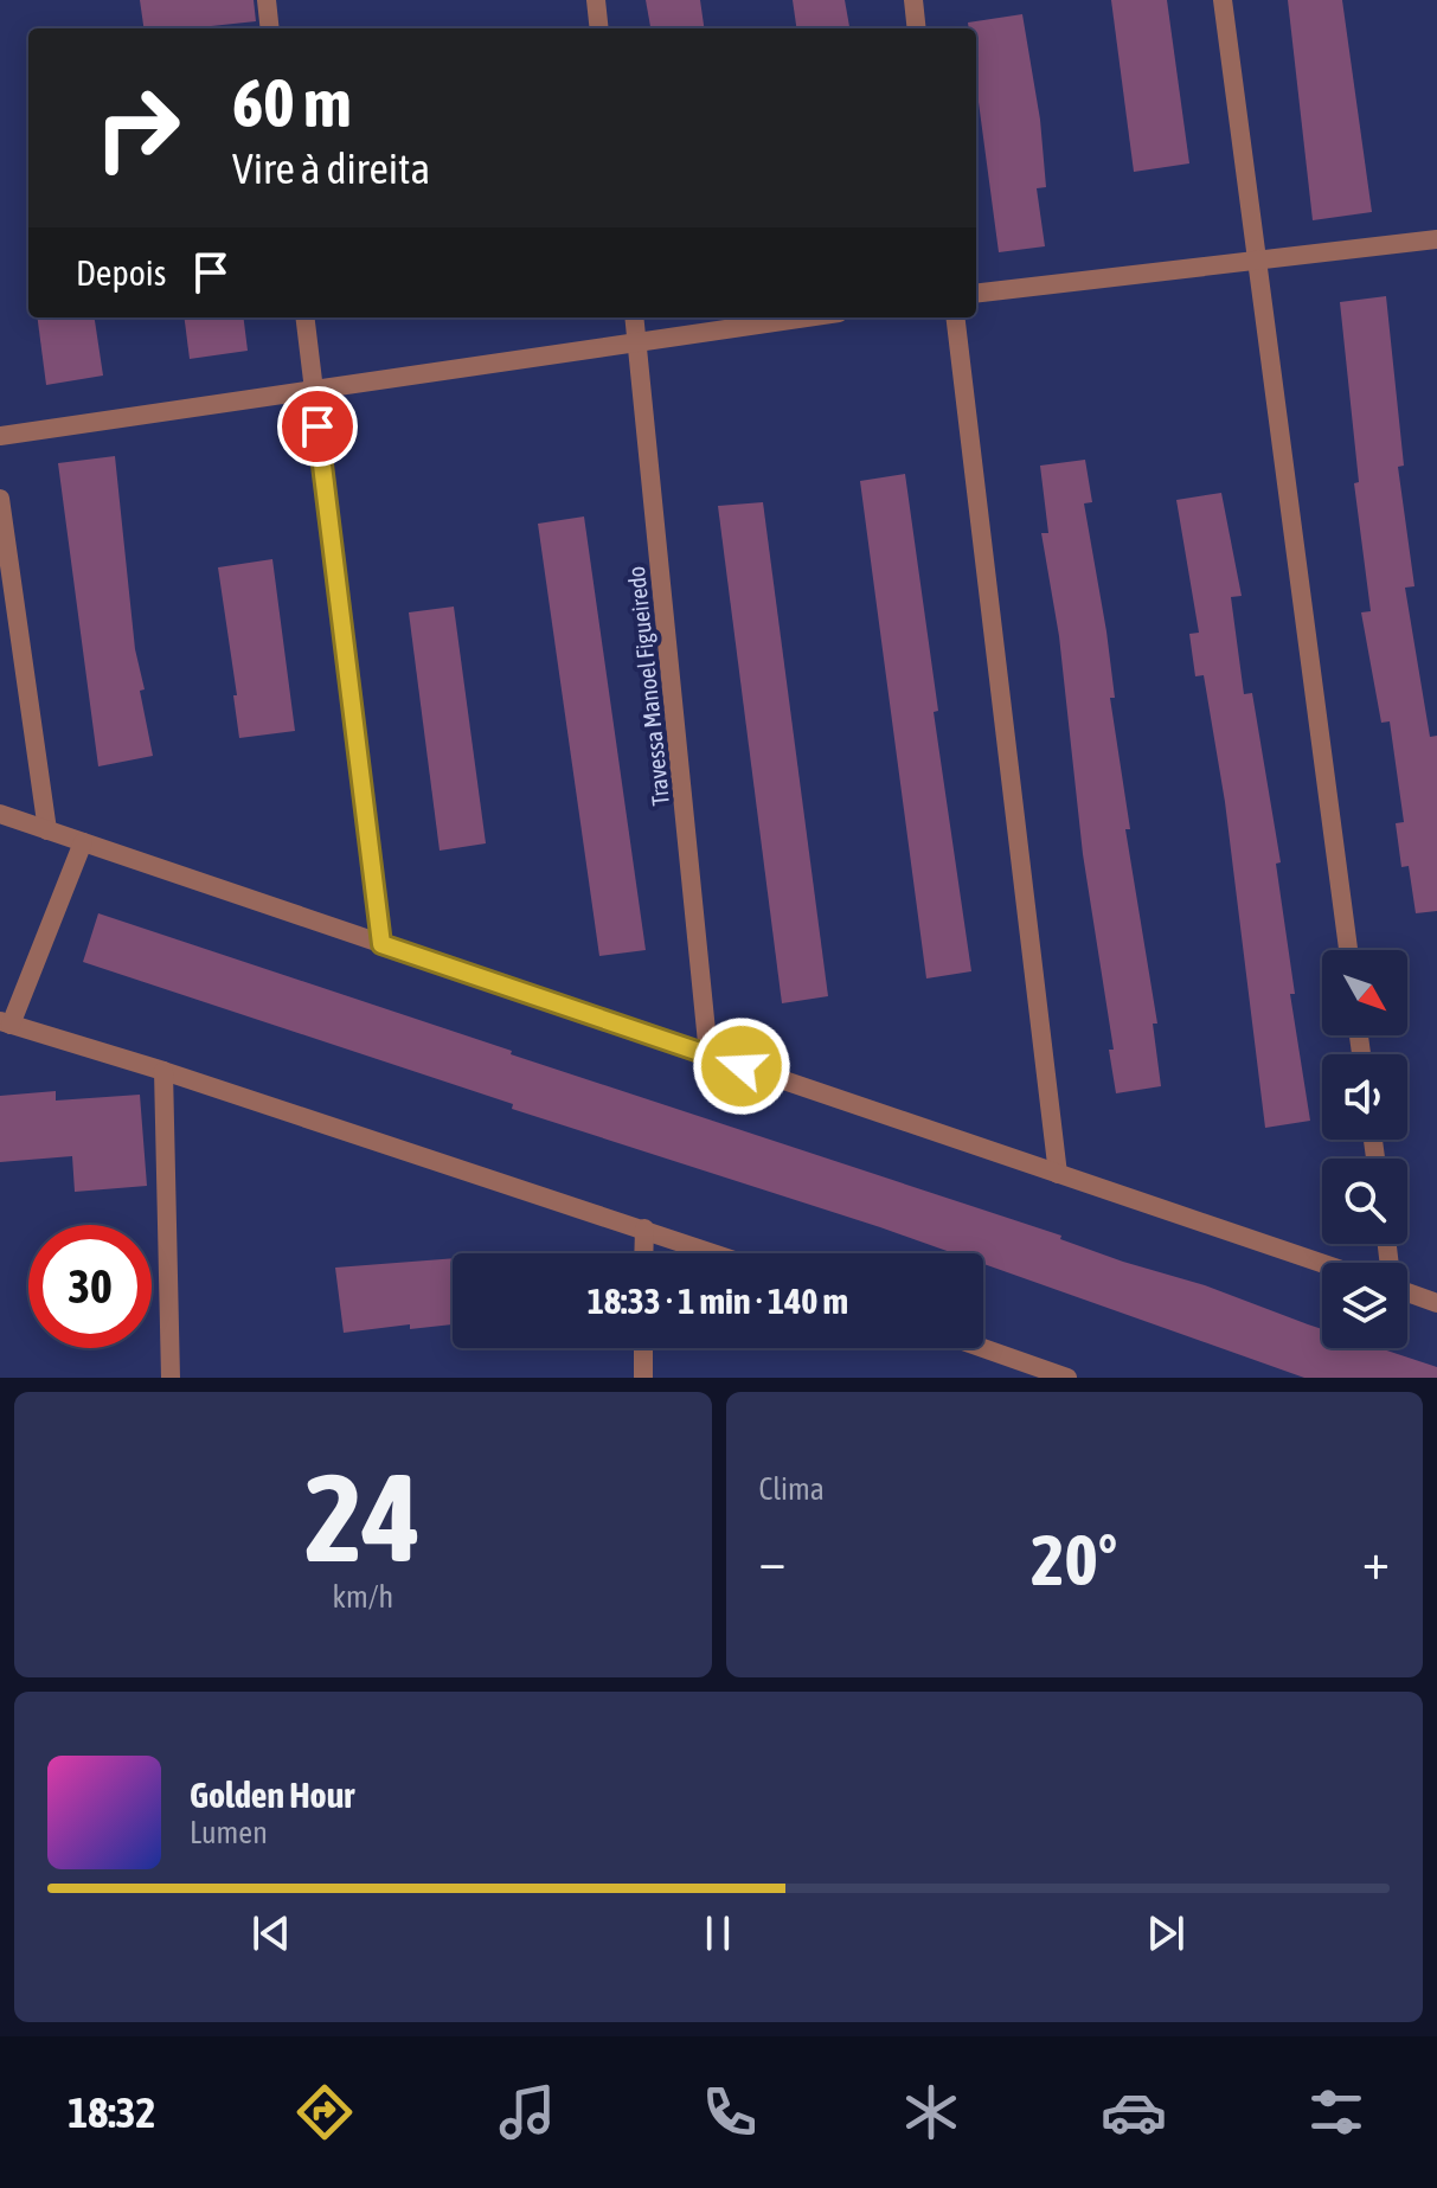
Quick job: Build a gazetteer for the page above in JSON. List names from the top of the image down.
{
  "streets": {
    "street": ["Travessa Manoel Figueiredo"]
  },
  "north": "bottom right",
  "page": {
    "turn": ["60 m", "Vire à direita"],
    "then": "Depois",
    "limit": "30",
    "trip": "18:33 · 1 min · 140 m",
    "tile": [
      ["24", "km/h"],
      "Clima"
    ],
    "heat": ["−", "20°", "+"],
    "song": ["Golden Hour", "Lumen"],
    "tabs": "18:32"
  }
}
